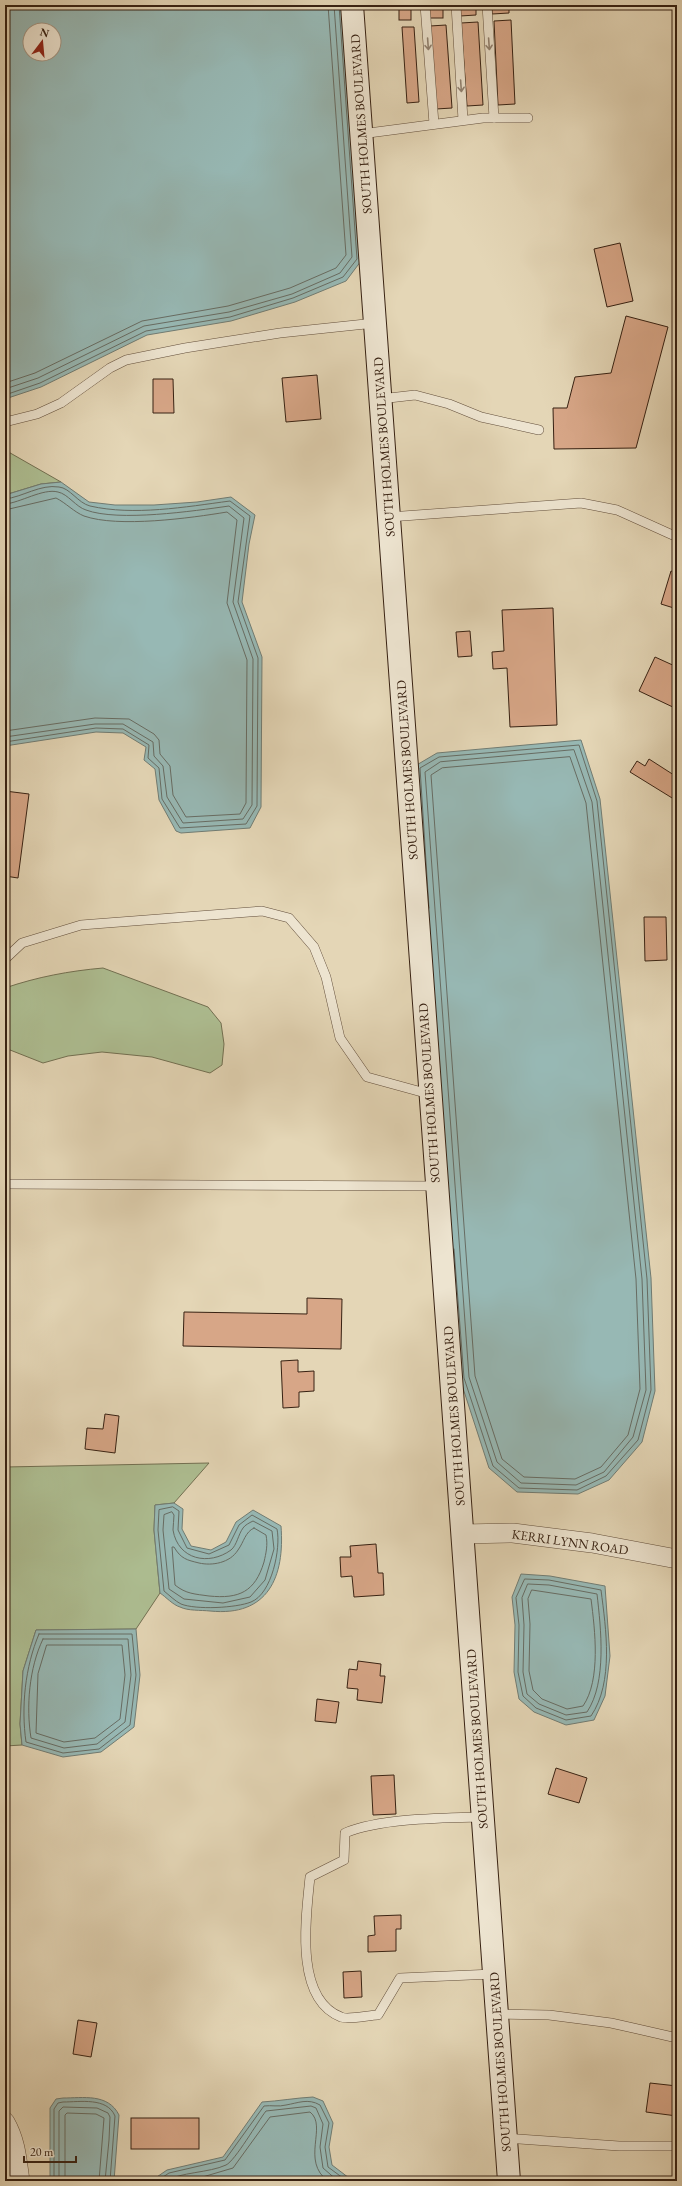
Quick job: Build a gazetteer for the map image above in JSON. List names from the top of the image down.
{
  "streets": {
    "main road": ["SOUTH HOLMES BOULEVARD"],
    "street": ["KERRI LYNN ROAD"]
  },
  "crossings": [
    ["SOUTH HOLMES BOULEVARD", "KERRI LYNN ROAD"]
  ],
  "scale_bar": "20 m",
  "north": "top"
}
